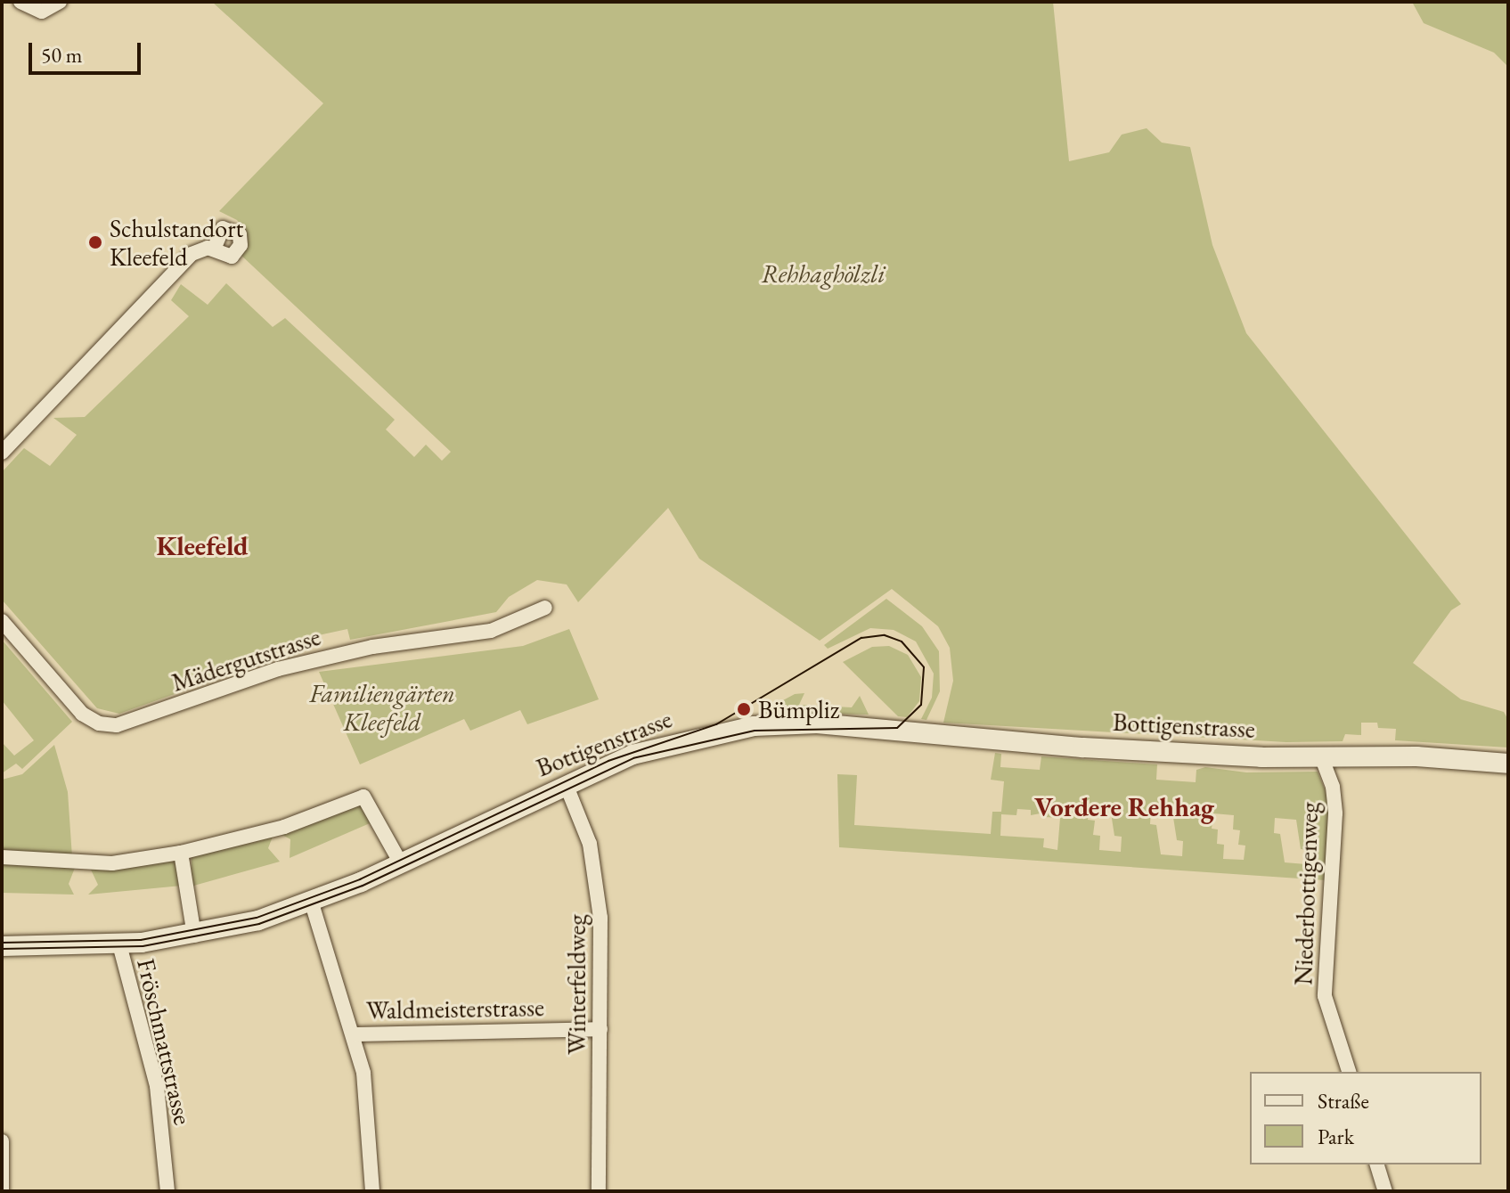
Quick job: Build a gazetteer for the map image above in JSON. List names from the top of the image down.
{
  "streets": {
    "street": [
      "Mädergutstrasse",
      "Bottigenstrasse",
      "Niederbottigenweg",
      "Winterfeldweg",
      "Waldmeisterstrasse",
      "Fröschmattstrasse"
    ]
  },
  "crossings": [
    ["Bottigenstrasse", "Niederbottigenweg"],
    ["Bottigenstrasse", "Winterfeldweg"],
    ["Bottigenstrasse", "Waldmeisterstrasse"],
    ["Bottigenstrasse", "Fröschmattstrasse"],
    ["Winterfeldweg", "Waldmeisterstrasse"]
  ],
  "districts": ["Kleefeld", "Vordere Rehhag"],
  "parks": ["Rehhaghölzli", "Familiengärten Kleefeld"],
  "places": ["Schulstandort Kleefeld", "Bümpliz"],
  "legend": ["Straße", "Park"],
  "scale_bar": "50 m"
}
